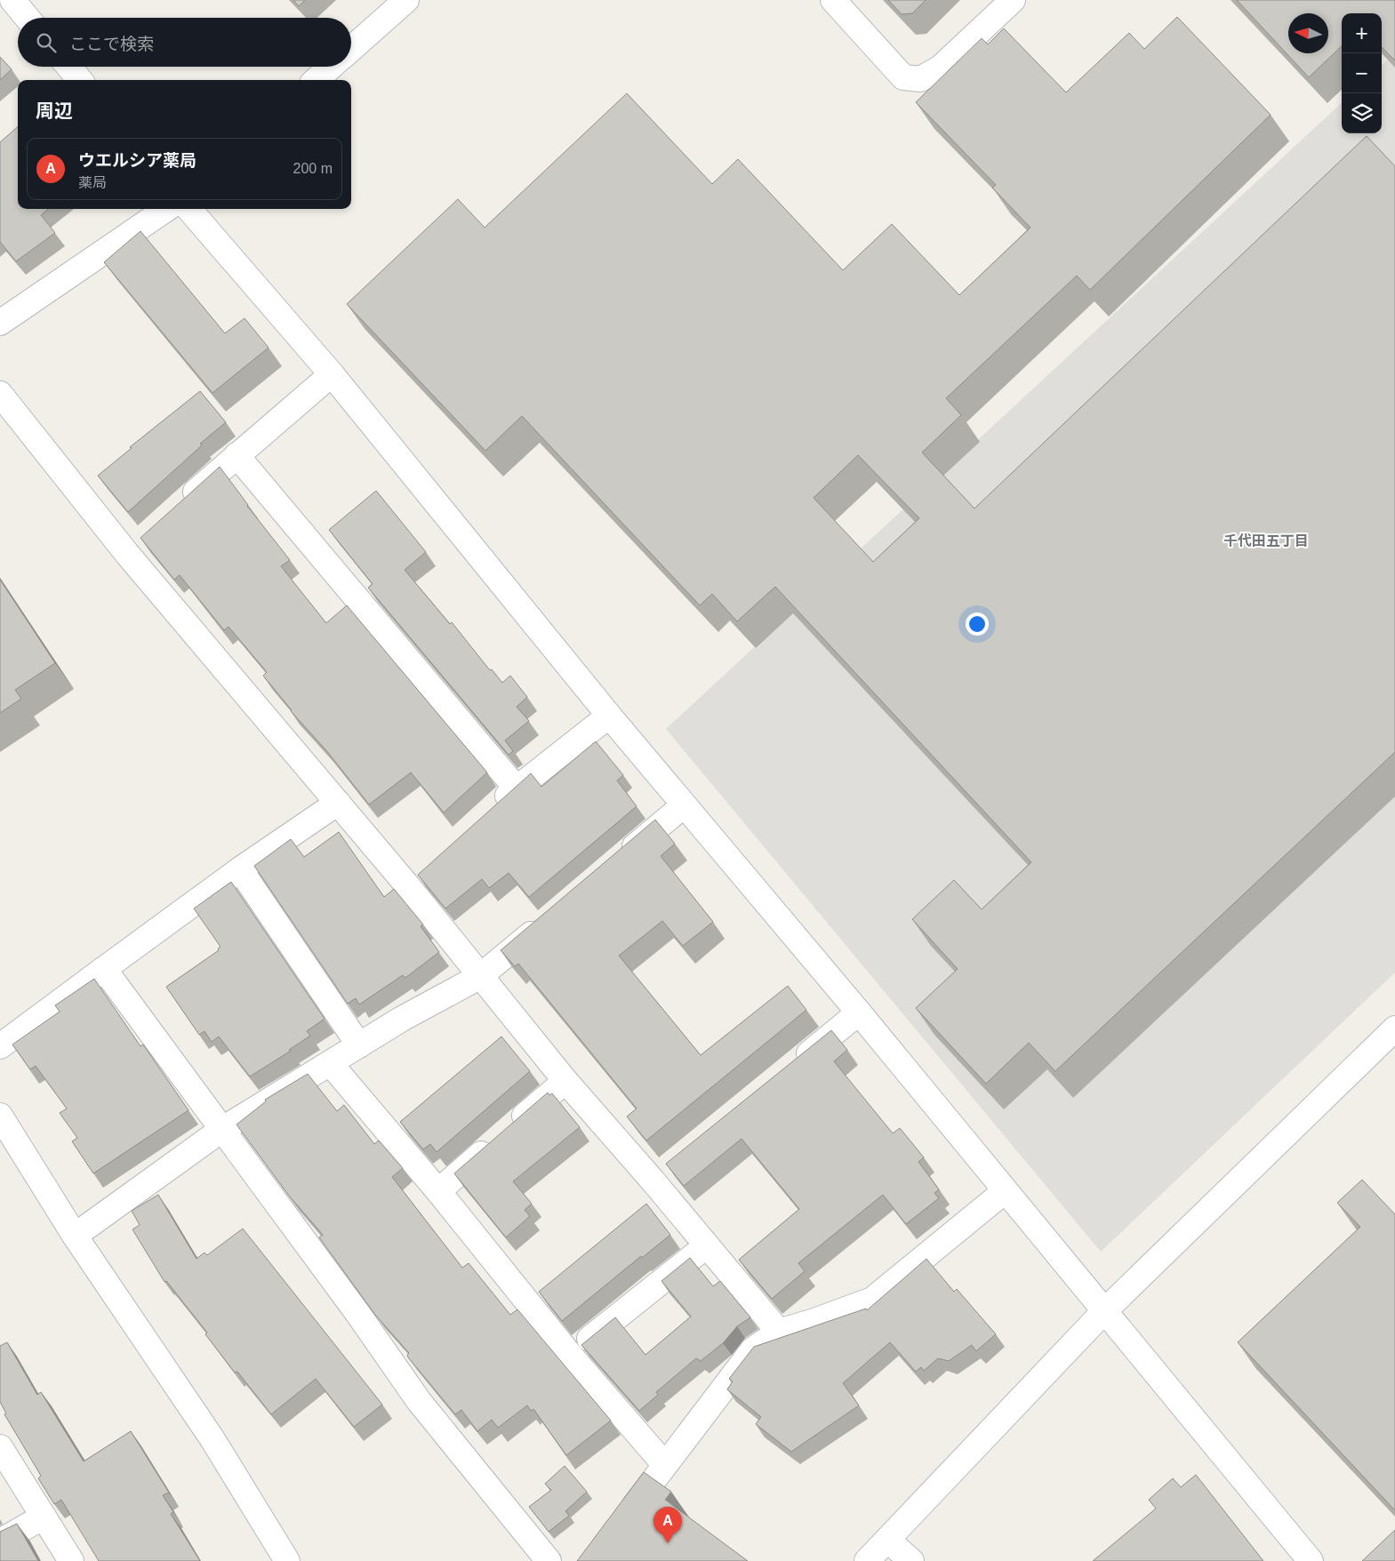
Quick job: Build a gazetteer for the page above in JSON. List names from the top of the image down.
{
  "districts": ["千代田五丁目"],
  "north": "left",
  "page": {
    "map_buttons": ["+", "−"],
    "search": "ここで検索",
    "heading": "周辺",
    "list": [
      {
        "mark": "A",
        "name": "ウエルシア薬局",
        "note": "薬局",
        "value": "200 m"
      }
    ],
    "pins": "A"
  }
}
